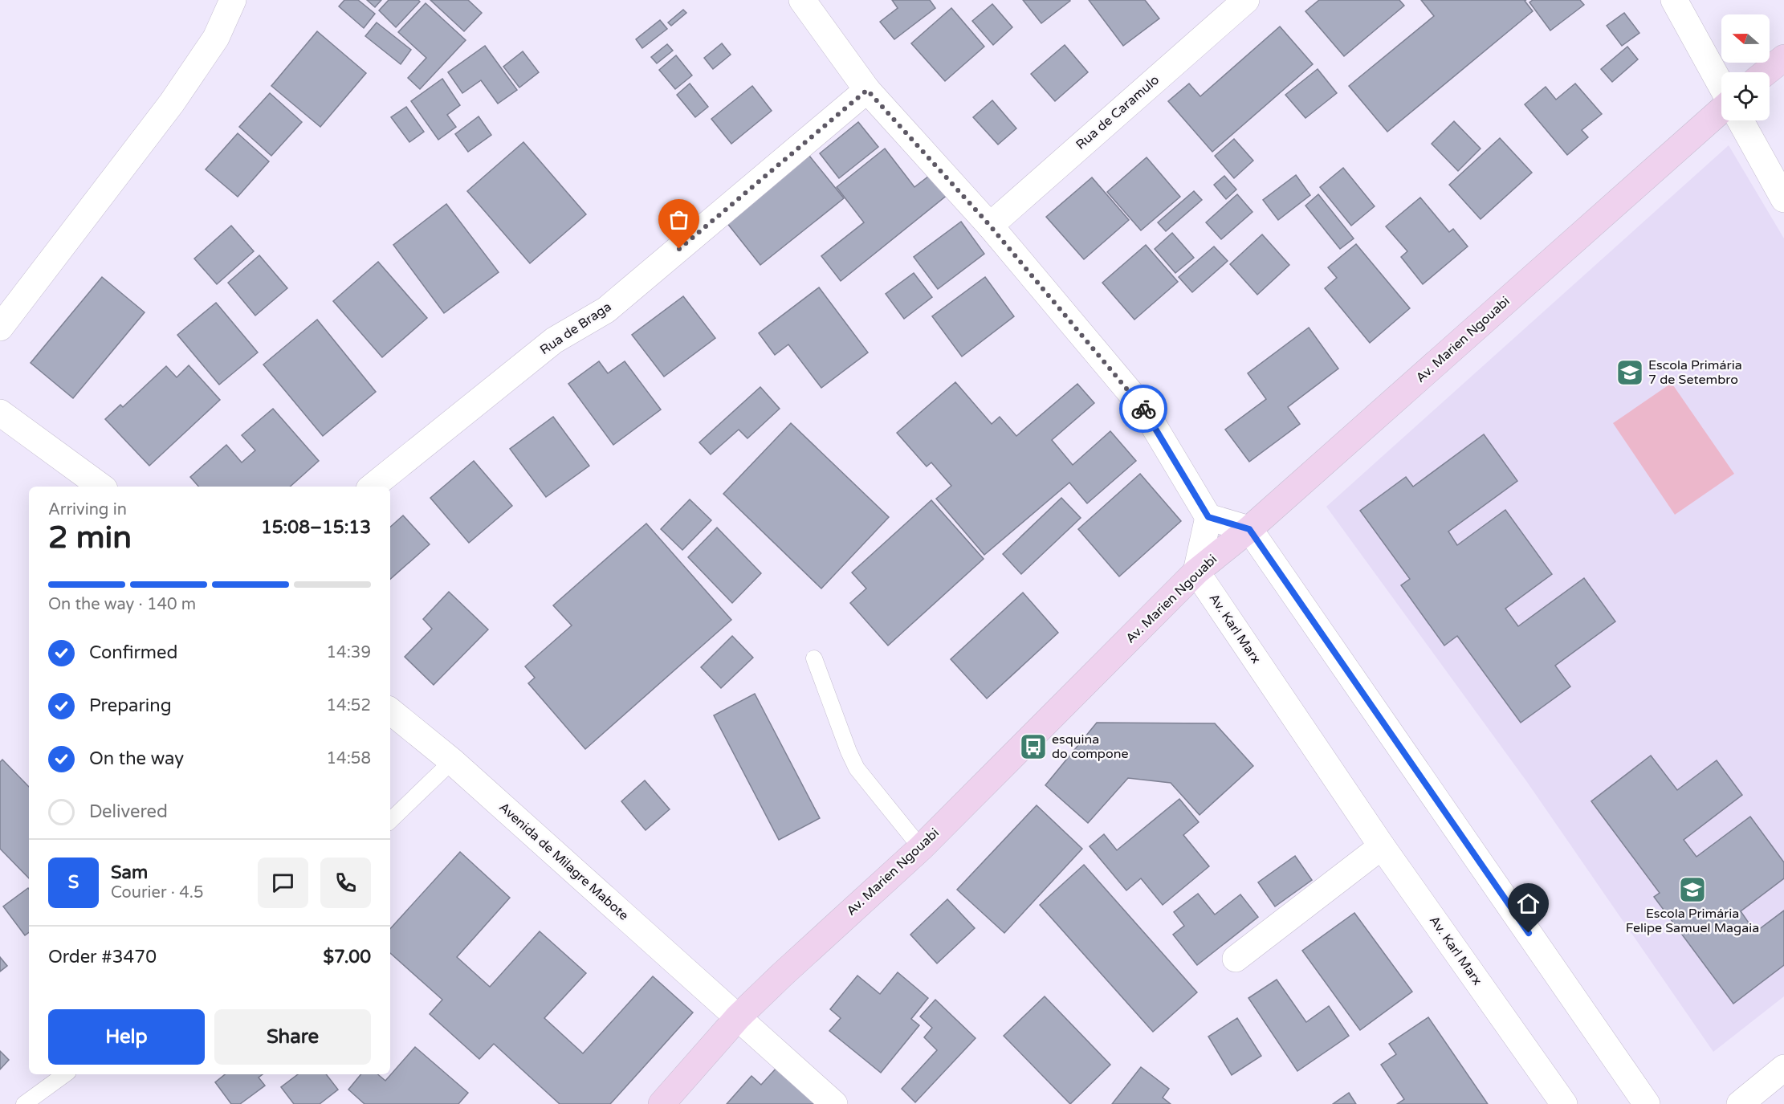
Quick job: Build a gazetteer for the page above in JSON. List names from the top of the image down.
{
  "streets": {
    "main road": ["Av. Marien Ngouabi"],
    "street": [
      "Rua de Caramulo",
      "Rua de Braga",
      "Av. Karl Marx",
      "Avenida de Milagre Mabote"
    ]
  },
  "crossings": [
    ["Av. Marien Ngouabi", "Av. Karl Marx"],
    ["Av. Marien Ngouabi", "Avenida de Milagre Mabote"]
  ],
  "places": {
    "school or university": ["Escola Primária 7 de Setembro", "Escola Primária Felipe Samuel Magaia"],
    "bus stop": ["esquina do compone"]
  },
  "north": "left",
  "page": {
    "heading": ["2 min", "Arriving in", "15:08–15:13"],
    "panel": [
      "Sam",
      "Courier · 4.5",
      "Order #3470",
      "$7.00"
    ],
    "bar": "On the way · 140 m",
    "list": [
      ["Confirmed", "14:39"],
      ["Preparing", "14:52"],
      ["On the way", "14:58"],
      "Delivered"
    ],
    "round": "S",
    "buttons": ["Help", "Share"]
  }
}
